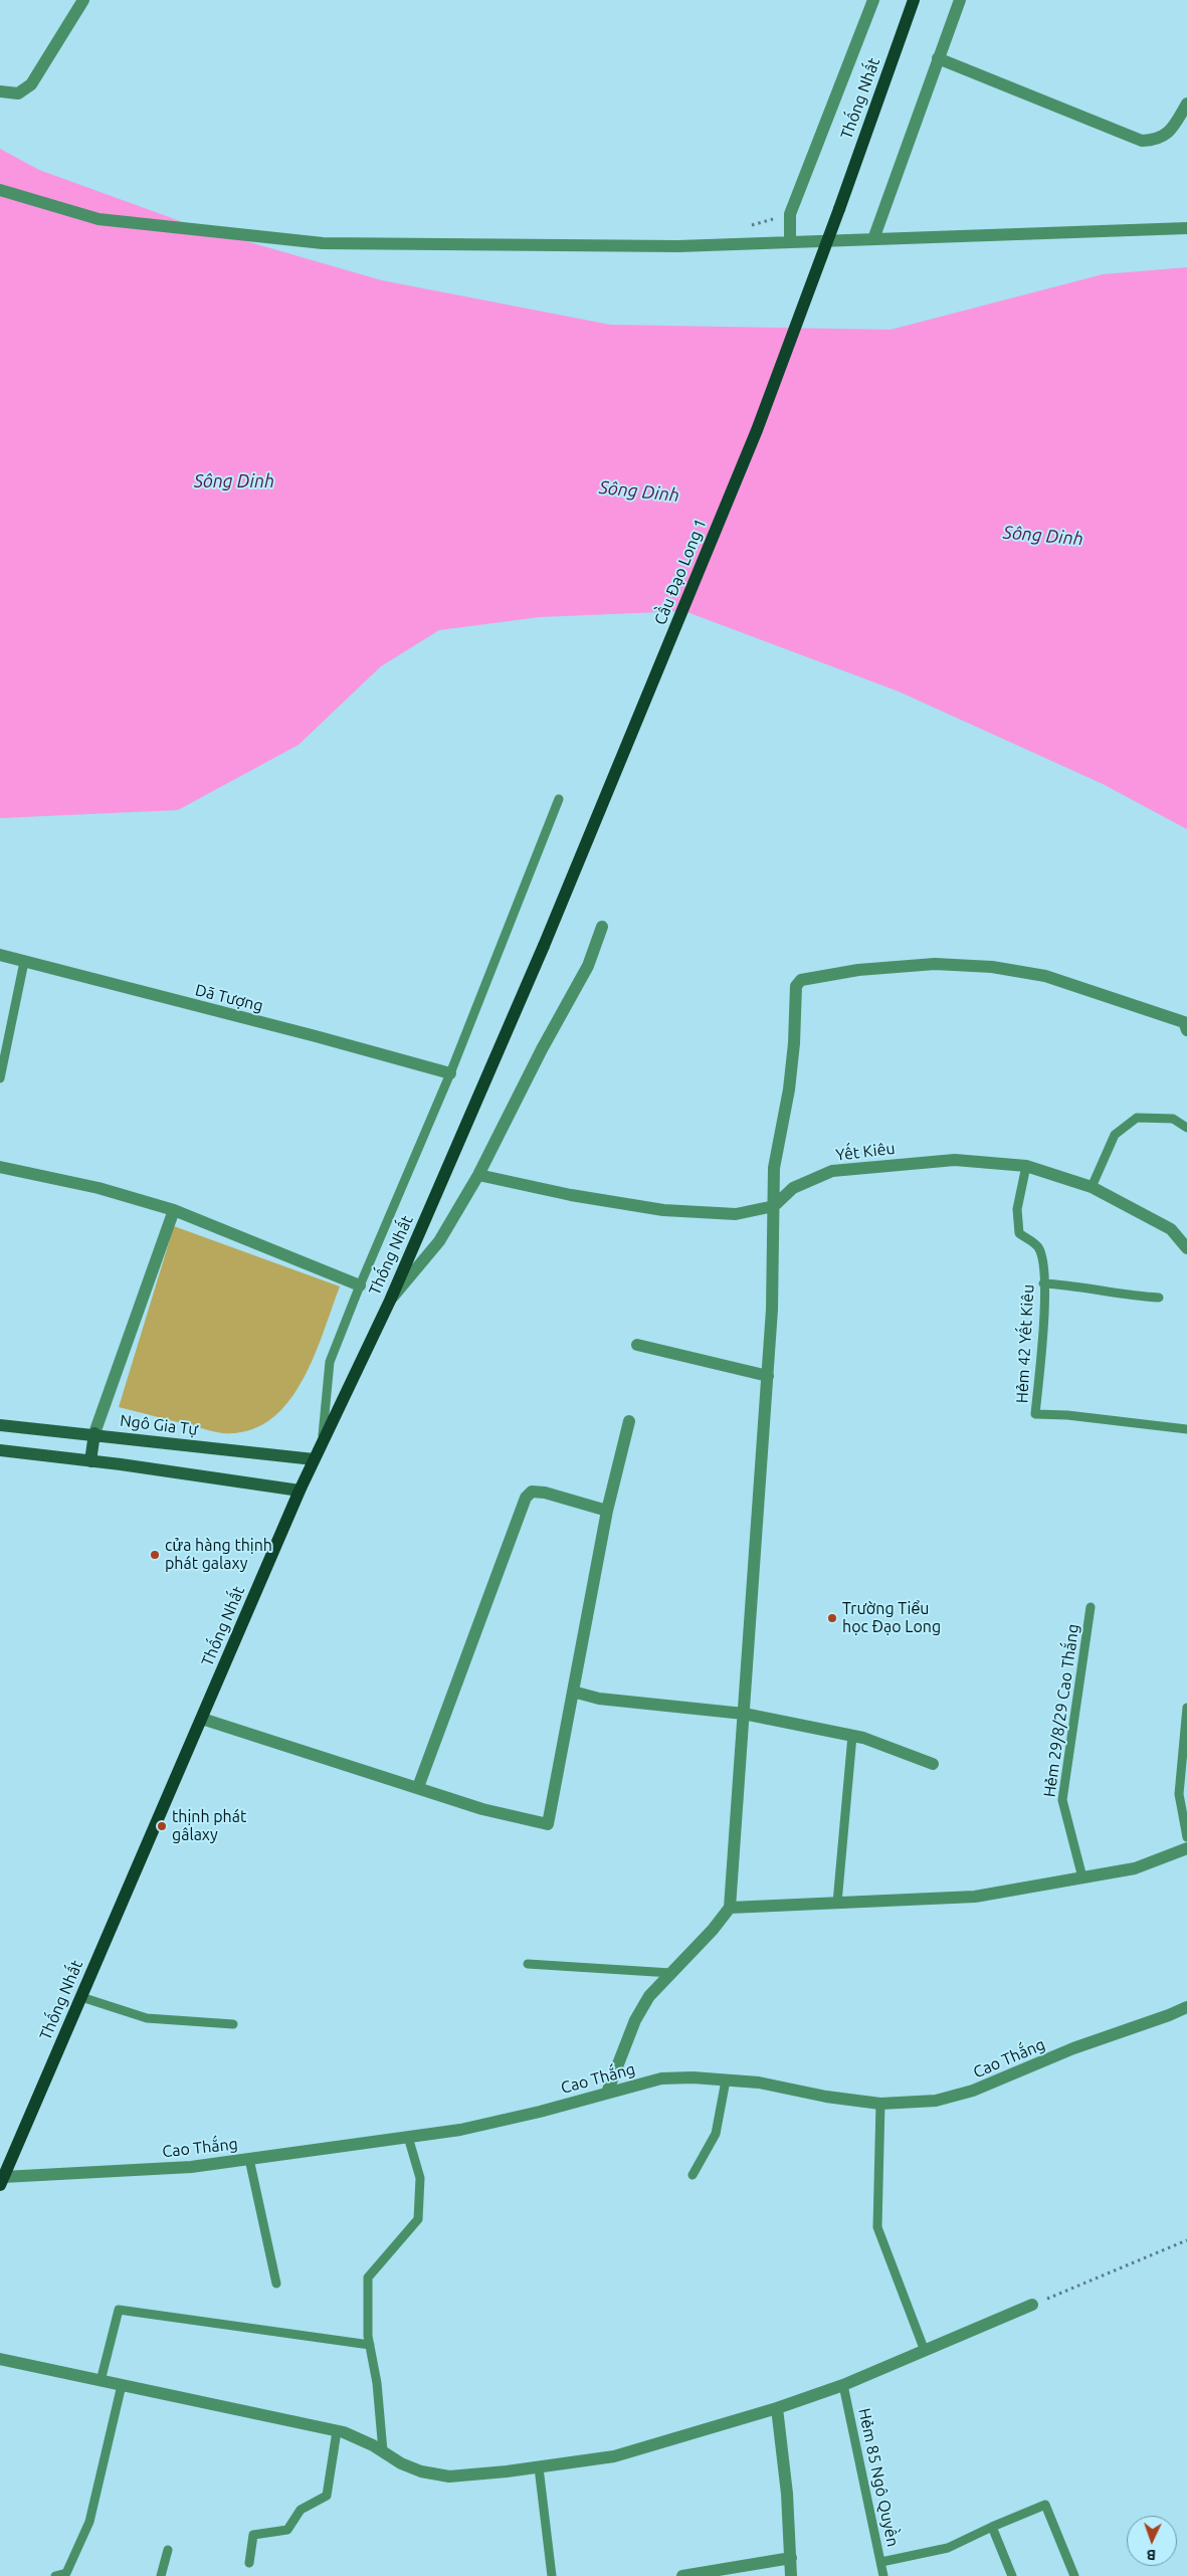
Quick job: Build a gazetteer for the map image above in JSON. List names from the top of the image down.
{
  "streets": {
    "main road": ["Thống Nhất", "Cầu Đạo Long 1", "Ngô Gia Tự"],
    "street": ["Dã Tượng", "Yết Kiêu", "Cao Thắng"],
    "lane": ["Hẻm 42 Yết Kiêu", "Hẻm 29/8/29 Cao Thắng", "Hẻm 85 Ngô Quyền"]
  },
  "crossings": [
    ["Thống Nhất", "Cầu Đạo Long 1"],
    ["Thống Nhất", "Ngô Gia Tự"],
    ["Thống Nhất", "Cao Thắng"],
    ["Yết Kiêu", "Hẻm 42 Yết Kiêu"]
  ],
  "water": ["Sông Dinh"],
  "places": ["cửa hàng thịnh phát galaxy", "Trường Tiểu học Đạo Long", "thịnh phát gâlaxy"],
  "north": "bottom"
}
